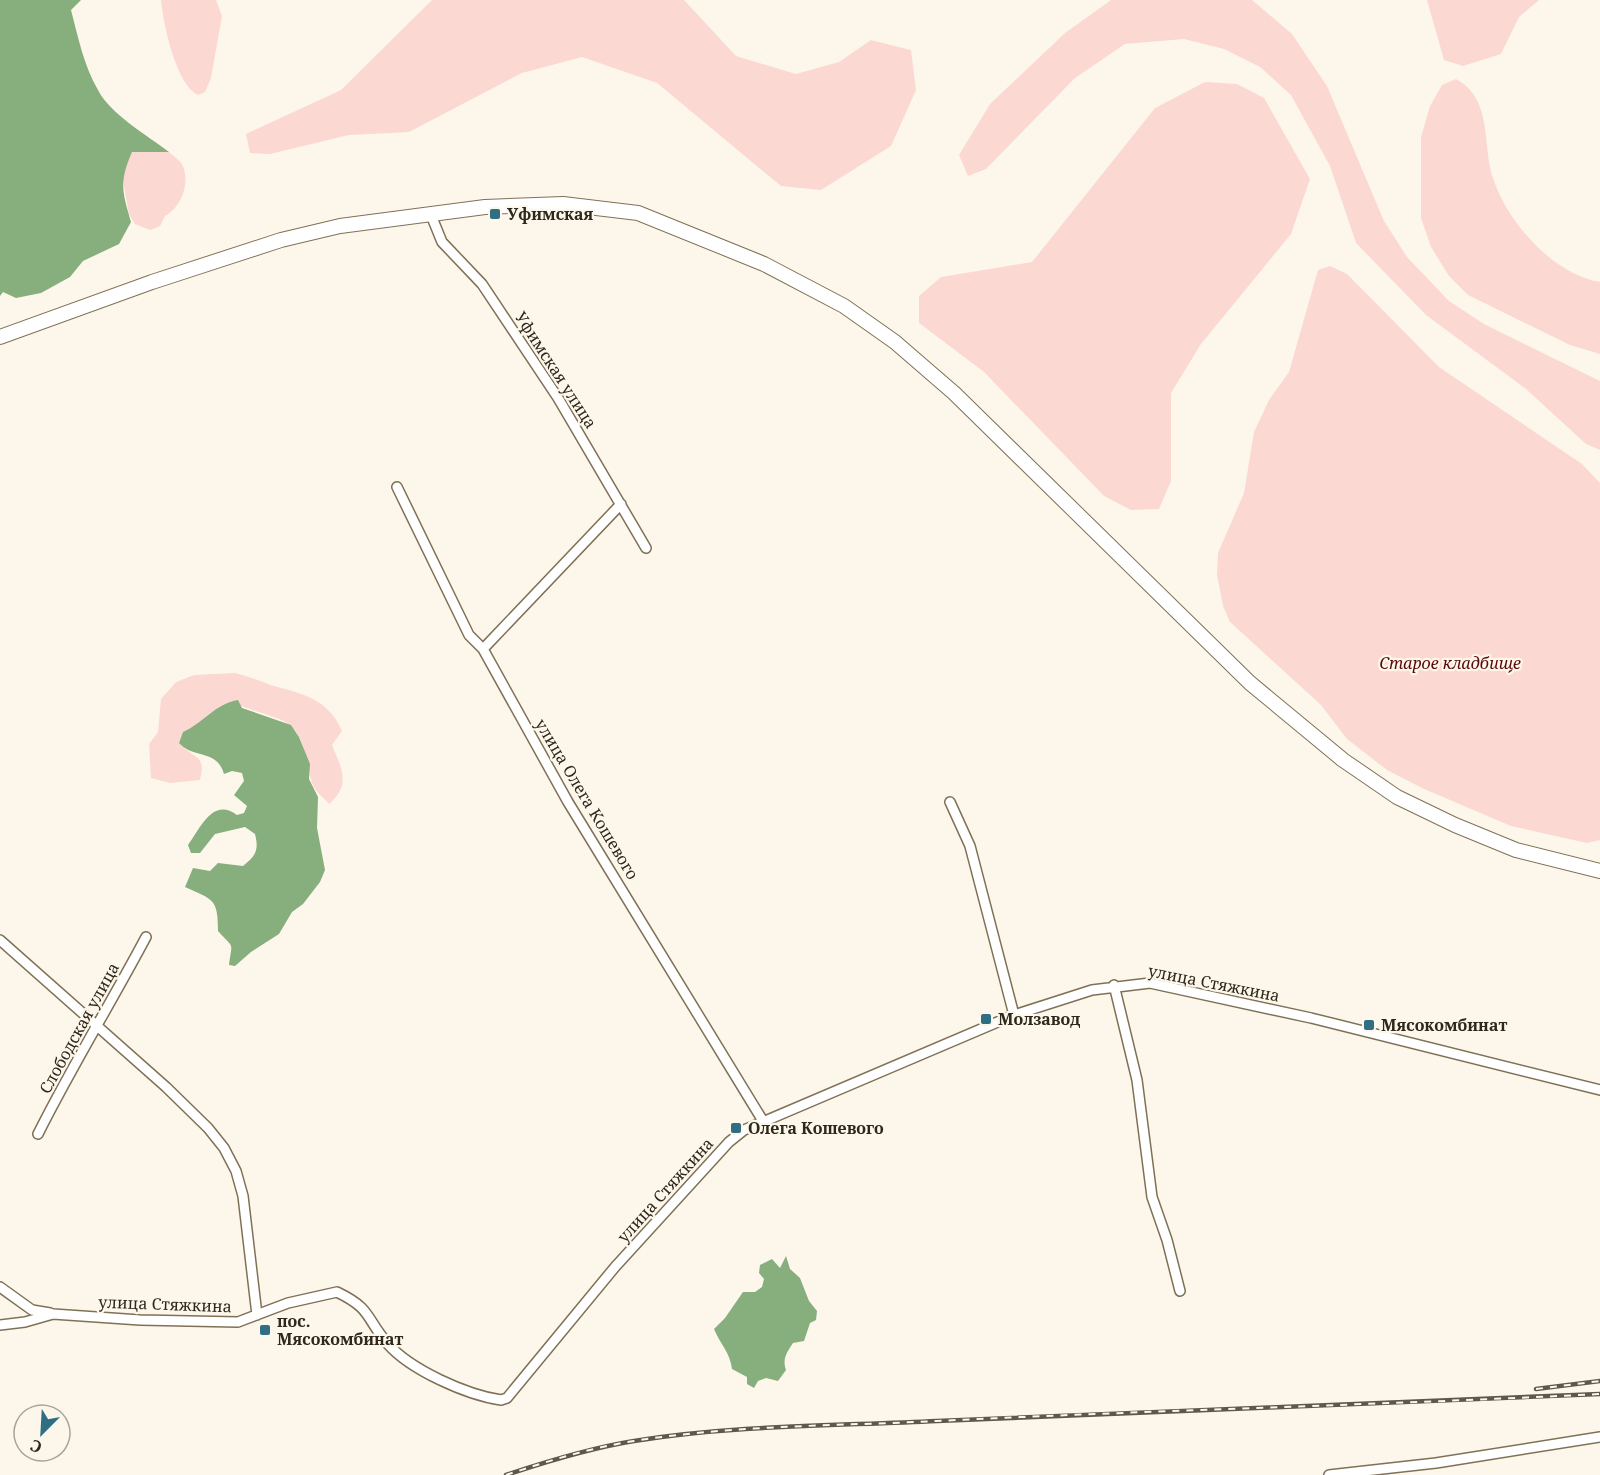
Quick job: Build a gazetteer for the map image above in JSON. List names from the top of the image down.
{
  "streets": {
    "street": [
      "Уфимская улица",
      "улица Олега Кошевого",
      "улица Стяжкина",
      "Слободская улица"
    ]
  },
  "crossings": [
    ["улица Олега Кошевого", "улица Стяжкина"]
  ],
  "parks": ["Старое кладбище"],
  "places": {
    "transit": [
      "Уфимская",
      "Молзавод",
      "Мясокомбинат",
      "Олега Кошевого",
      "пос. Мясокомбинат"
    ]
  },
  "north": "bottom left"
}
